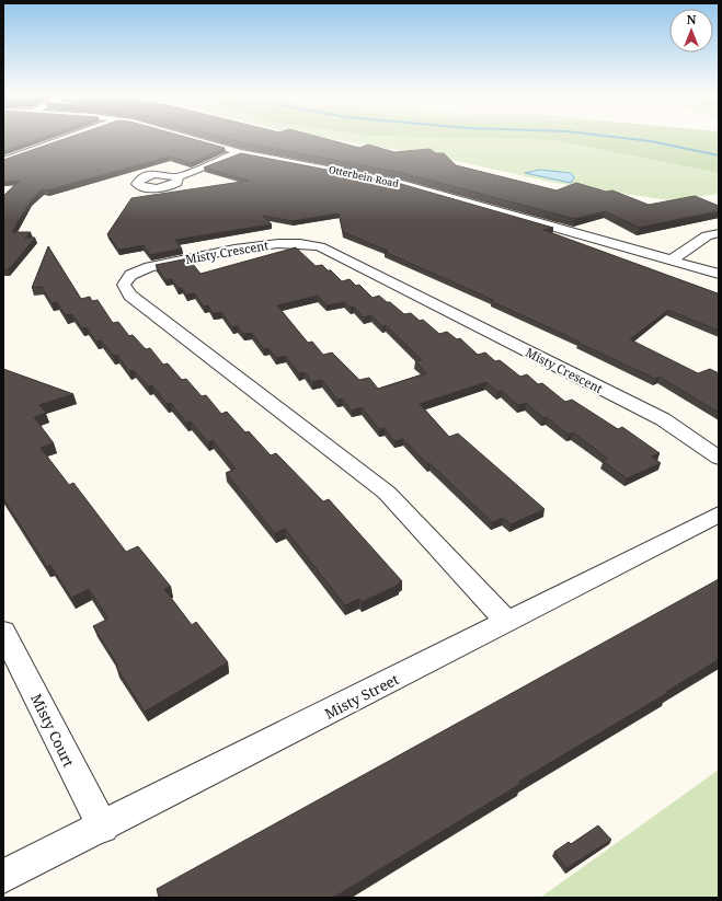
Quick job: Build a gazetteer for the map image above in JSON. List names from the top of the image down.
{
  "streets": {
    "street": [
      "Otterbein Road",
      "Misty Crescent",
      "Misty Street",
      "Misty Court"
    ]
  },
  "crossings": [
    ["Misty Crescent", "Misty Street"],
    ["Misty Street", "Misty Court"]
  ],
  "north": "top"
}
